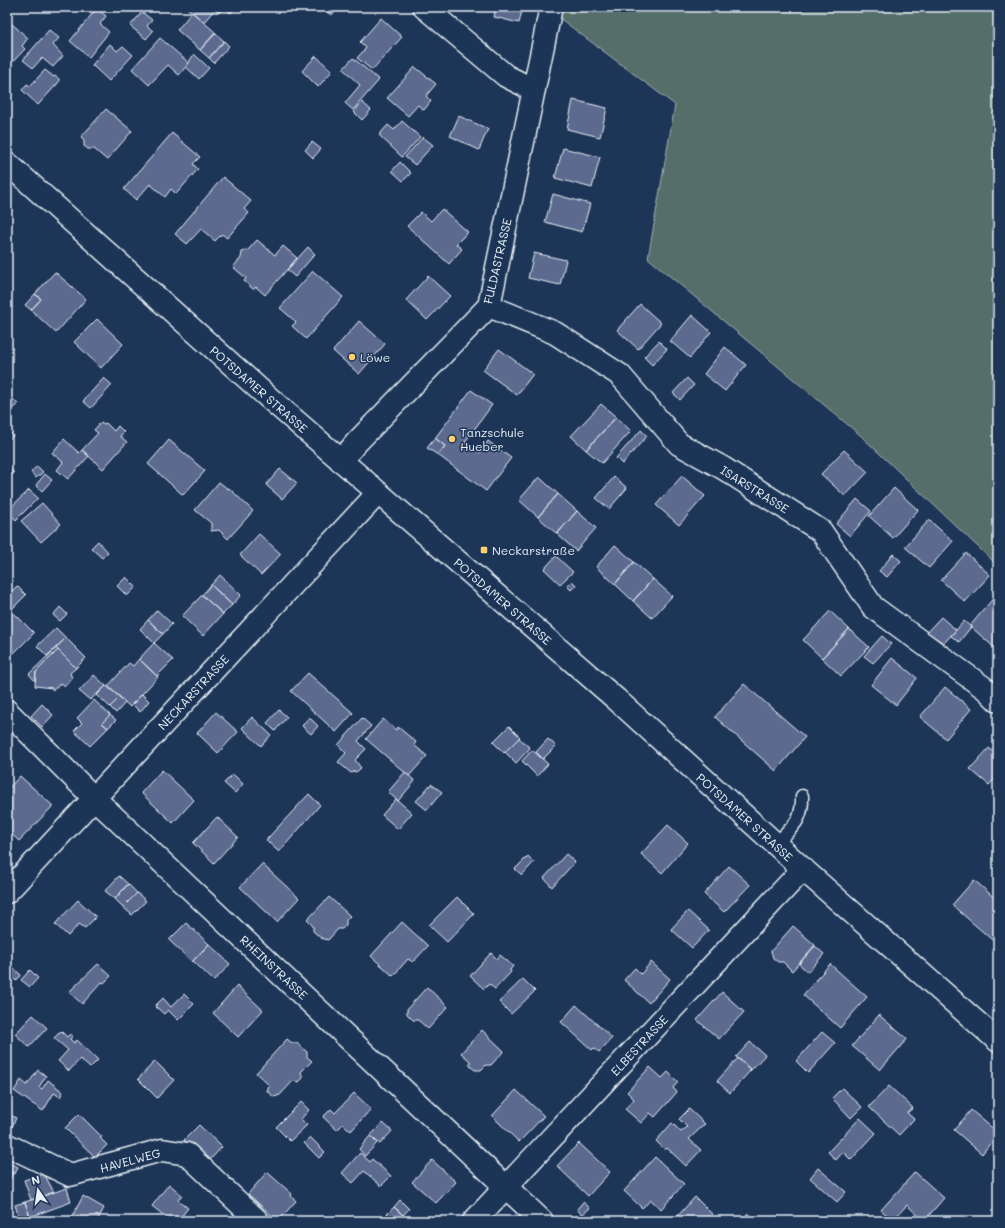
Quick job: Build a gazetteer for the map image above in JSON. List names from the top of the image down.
{
  "streets": {
    "street": [
      "FULDASTRASSE",
      "POTSDAMER STRASSE",
      "ISARSTRASSE",
      "NECKARSTRASSE",
      "RHEINSTRASSE",
      "ELBESTRASSE",
      "HAVELWEG"
    ]
  },
  "crossings": [
    ["FULDASTRASSE", "POTSDAMER STRASSE"],
    ["FULDASTRASSE", "ISARSTRASSE"],
    ["POTSDAMER STRASSE", "NECKARSTRASSE"],
    ["POTSDAMER STRASSE", "ELBESTRASSE"],
    ["NECKARSTRASSE", "RHEINSTRASSE"],
    ["RHEINSTRASSE", "ELBESTRASSE"]
  ],
  "places": {
    "other": ["Löwe", "Tanzschule Hueber"],
    "transit": ["Neckarstraße"]
  },
  "north": "top"
}
